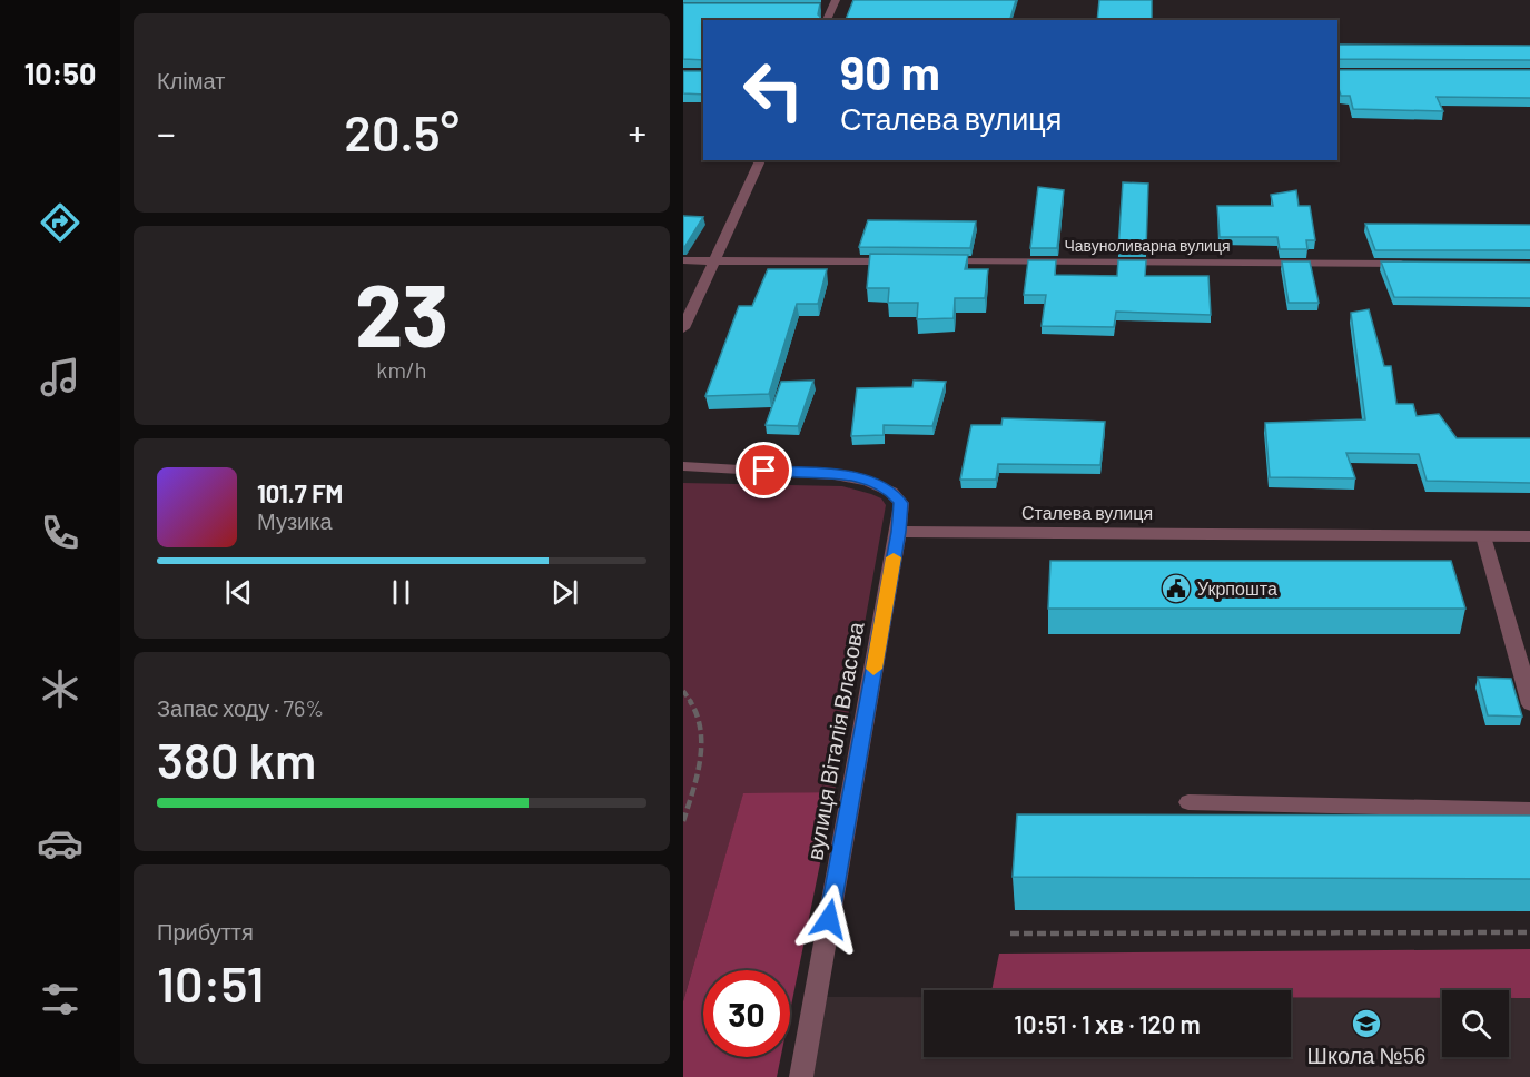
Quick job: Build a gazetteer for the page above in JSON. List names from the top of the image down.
{
  "streets": {
    "street": ["Чавуноливарна вулиця", "Сталева вулиця", "вулиця Віталія Власова"]
  },
  "crossings": [
    ["Сталева вулиця", "вулиця Віталія Власова"]
  ],
  "places": {
    "public building": ["Укрпошта"],
    "school or university": ["Школа №56"]
  },
  "page": {
    "tabs": "10:50",
    "tile": [
      "Клімат",
      ["23", "km/h"],
      ["Запас ходу · 76%", "380 km"],
      ["Прибуття", "10:51"]
    ],
    "turn": ["90 m", "Сталева вулиця"],
    "heat": ["−", "20.5°", "+"],
    "song": ["101.7 FM", "Музика"],
    "limit": "30",
    "trip": "10:51 · 1 хв · 120 m"
  }
}
